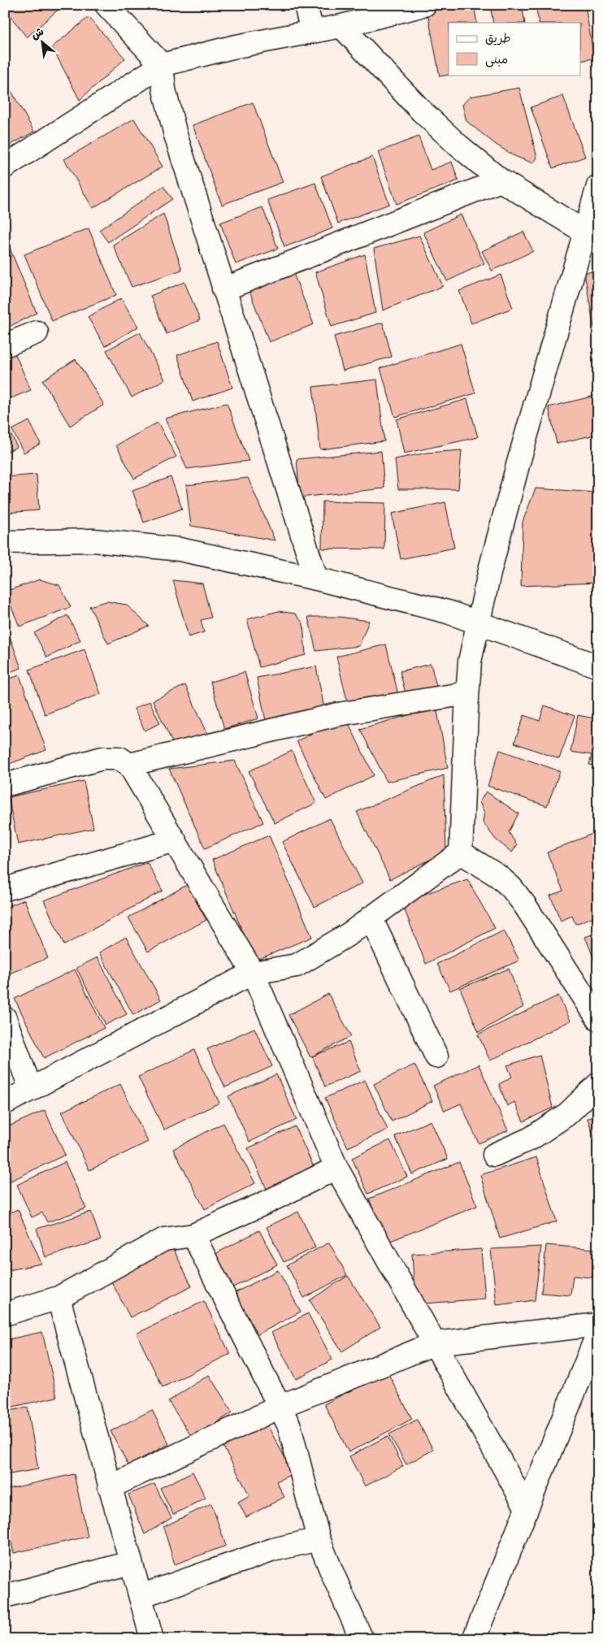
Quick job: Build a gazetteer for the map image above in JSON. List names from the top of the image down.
{
  "legend": ["طريق", "مبنى"],
  "north": "top left"
}
